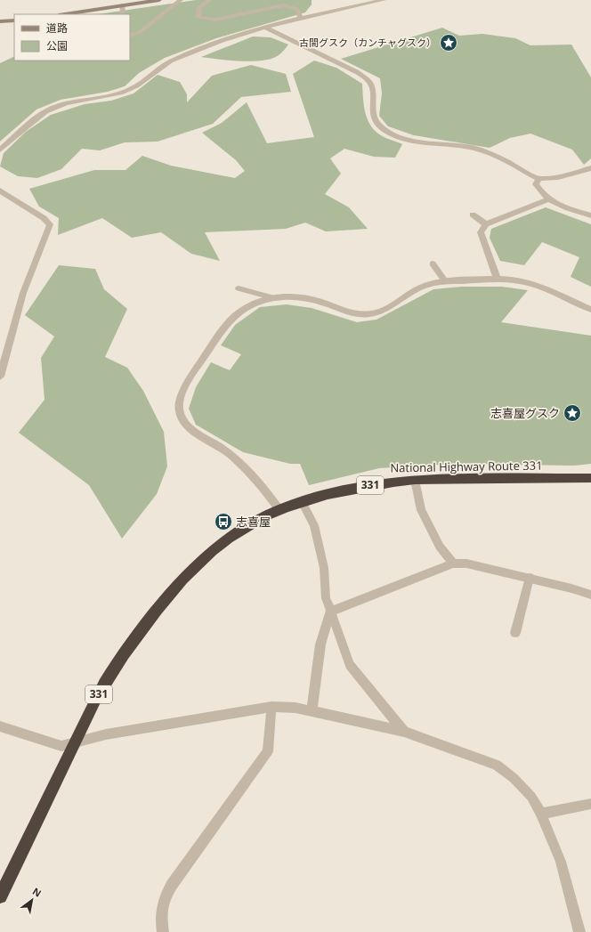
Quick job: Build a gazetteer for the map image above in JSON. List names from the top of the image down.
{
  "streets": {
    "highway": ["National Highway Route 331", "331"]
  },
  "places": {
    "place": ["古間グスク（カンチャグスク）", "志喜屋グスク"],
    "bus stop": ["志喜屋"]
  },
  "legend": ["道路", "公園"],
  "north": "top right"
}
